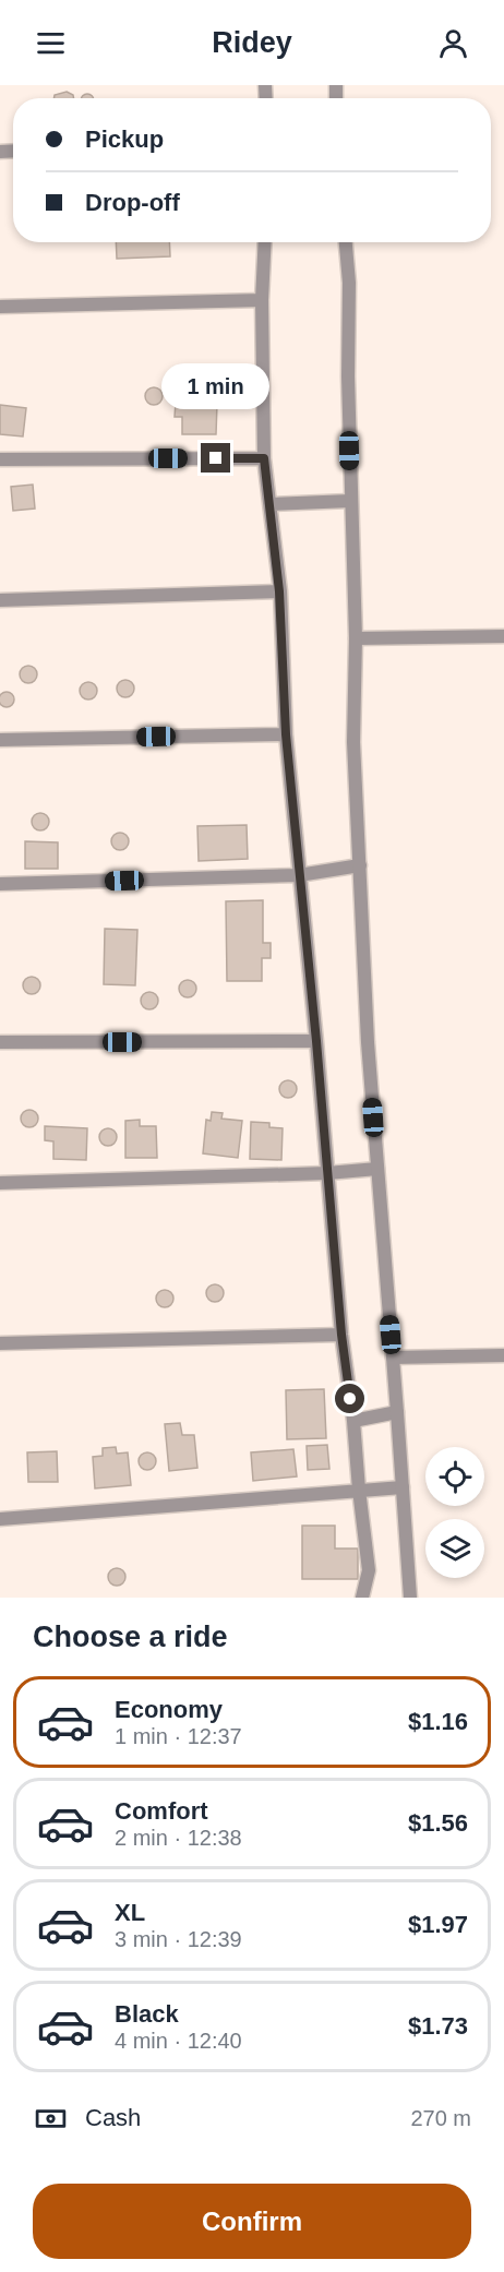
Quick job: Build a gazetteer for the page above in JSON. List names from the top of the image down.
{
  "page": {
    "header": "Ridey",
    "banner": ["Pickup", "Drop-off"],
    "bubble": "1 min",
    "heading": "Choose a ride",
    "list": [
      {
        "name": "Economy",
        "note": "1 min · 12:37",
        "value": "$1.16"
      },
      {
        "name": "Comfort",
        "note": "2 min · 12:38",
        "value": "$1.56"
      },
      {
        "name": "XL",
        "note": "3 min · 12:39",
        "value": "$1.97"
      },
      {
        "name": "Black",
        "note": "4 min · 12:40",
        "value": "$1.73"
      }
    ],
    "pay": ["Cash", "270 m"],
    "buttons": "Confirm"
  }
}
